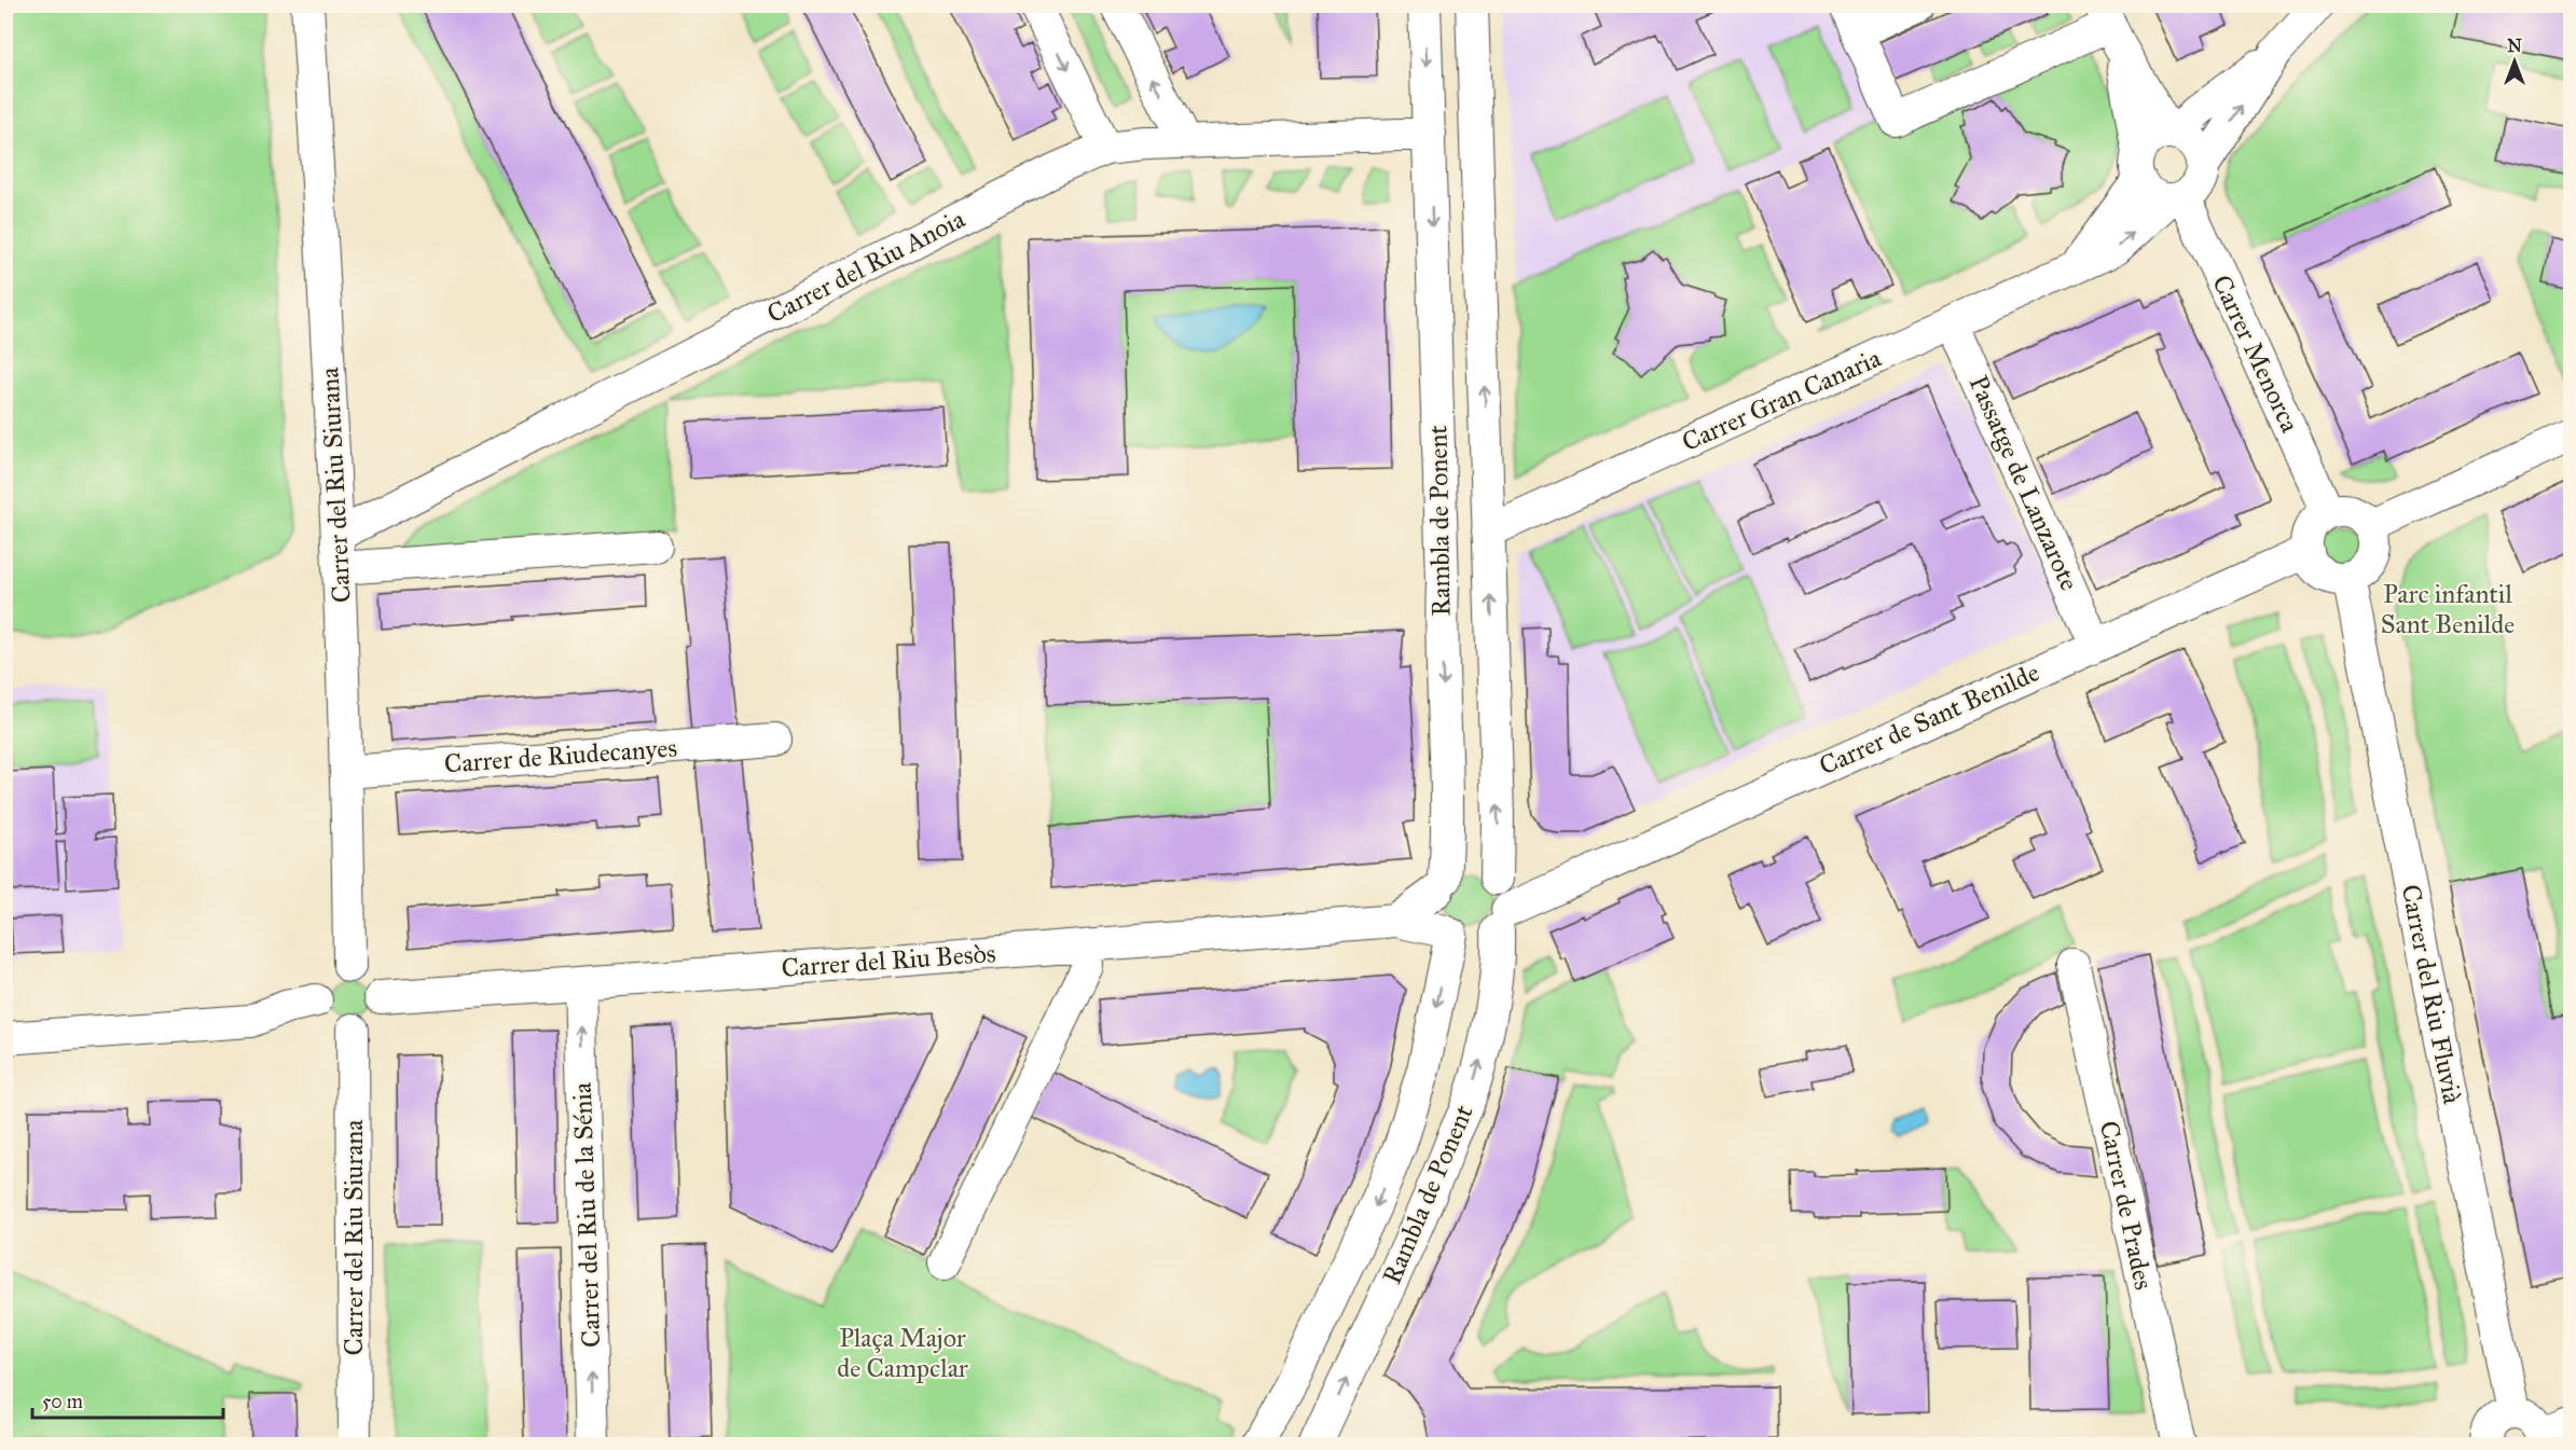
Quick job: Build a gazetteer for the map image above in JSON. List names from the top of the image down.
{
  "streets": {
    "street": [
      "Carrer del Riu Anoia",
      "Carrer Menorca",
      "Carrer Gran Canaria",
      "Passatge de Lanzarote",
      "Carrer del Riu Siurana",
      "Rambla de Ponent",
      "Carrer de Sant Benilde",
      "Carrer de Riudecanyes",
      "Carrer del Riu Besòs",
      "Carrer del Riu Fluvià",
      "Carrer de Prades",
      "Carrer del Riu de la Sénia"
    ]
  },
  "crossings": [
    ["Carrer del Riu Anoia", "Carrer del Riu Siurana"],
    ["Carrer del Riu Anoia", "Rambla de Ponent"],
    ["Carrer Menorca", "Carrer Gran Canaria"],
    ["Carrer Menorca", "Carrer de Sant Benilde"],
    ["Carrer Menorca", "Carrer del Riu Fluvià"],
    ["Carrer Gran Canaria", "Passatge de Lanzarote"],
    ["Carrer Gran Canaria", "Rambla de Ponent"],
    ["Passatge de Lanzarote", "Carrer de Sant Benilde"],
    ["Carrer del Riu Siurana", "Carrer de Riudecanyes"],
    ["Carrer del Riu Siurana", "Carrer del Riu Besòs"],
    ["Rambla de Ponent", "Carrer de Sant Benilde"],
    ["Rambla de Ponent", "Carrer del Riu Besòs"],
    ["Carrer de Sant Benilde", "Carrer del Riu Besòs"],
    ["Carrer de Sant Benilde", "Carrer del Riu Fluvià"],
    ["Carrer del Riu Besòs", "Carrer del Riu de la Sénia"]
  ],
  "one_way": ["Carrer del Riu de la Sénia"],
  "parks": ["Parc infantil Sant Benilde", "Plaça Major de Campclar"],
  "scale_bar": "50 m",
  "north": "top"
}
